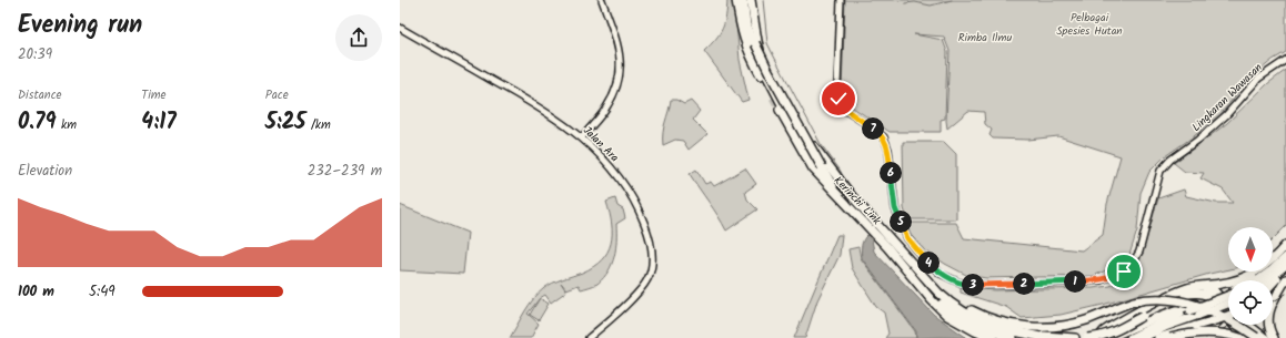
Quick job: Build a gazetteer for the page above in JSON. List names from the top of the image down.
{
  "streets": {
    "highway": ["Kerinchi Link"],
    "street": ["Lingkaran Wawasan", "Jalan Ara"]
  },
  "parks": ["Pelbagai Spesies Hutan", "Rimba Ilmu"],
  "north": "bottom",
  "page": {
    "heading": ["Evening run", "20:39"],
    "stats": [
      ["Distance", "0.79 km"],
      ["Time", "4:17"],
      ["Pace", "5:25 /km"]
    ],
    "pins": [
      "7",
      "6",
      "5",
      "4",
      "1",
      "2",
      "3"
    ],
    "chart": ["Elevation", "232–239 m"],
    "list": [
      {
        "name": "100 m",
        "note": "5:49"
      }
    ]
  }
}
